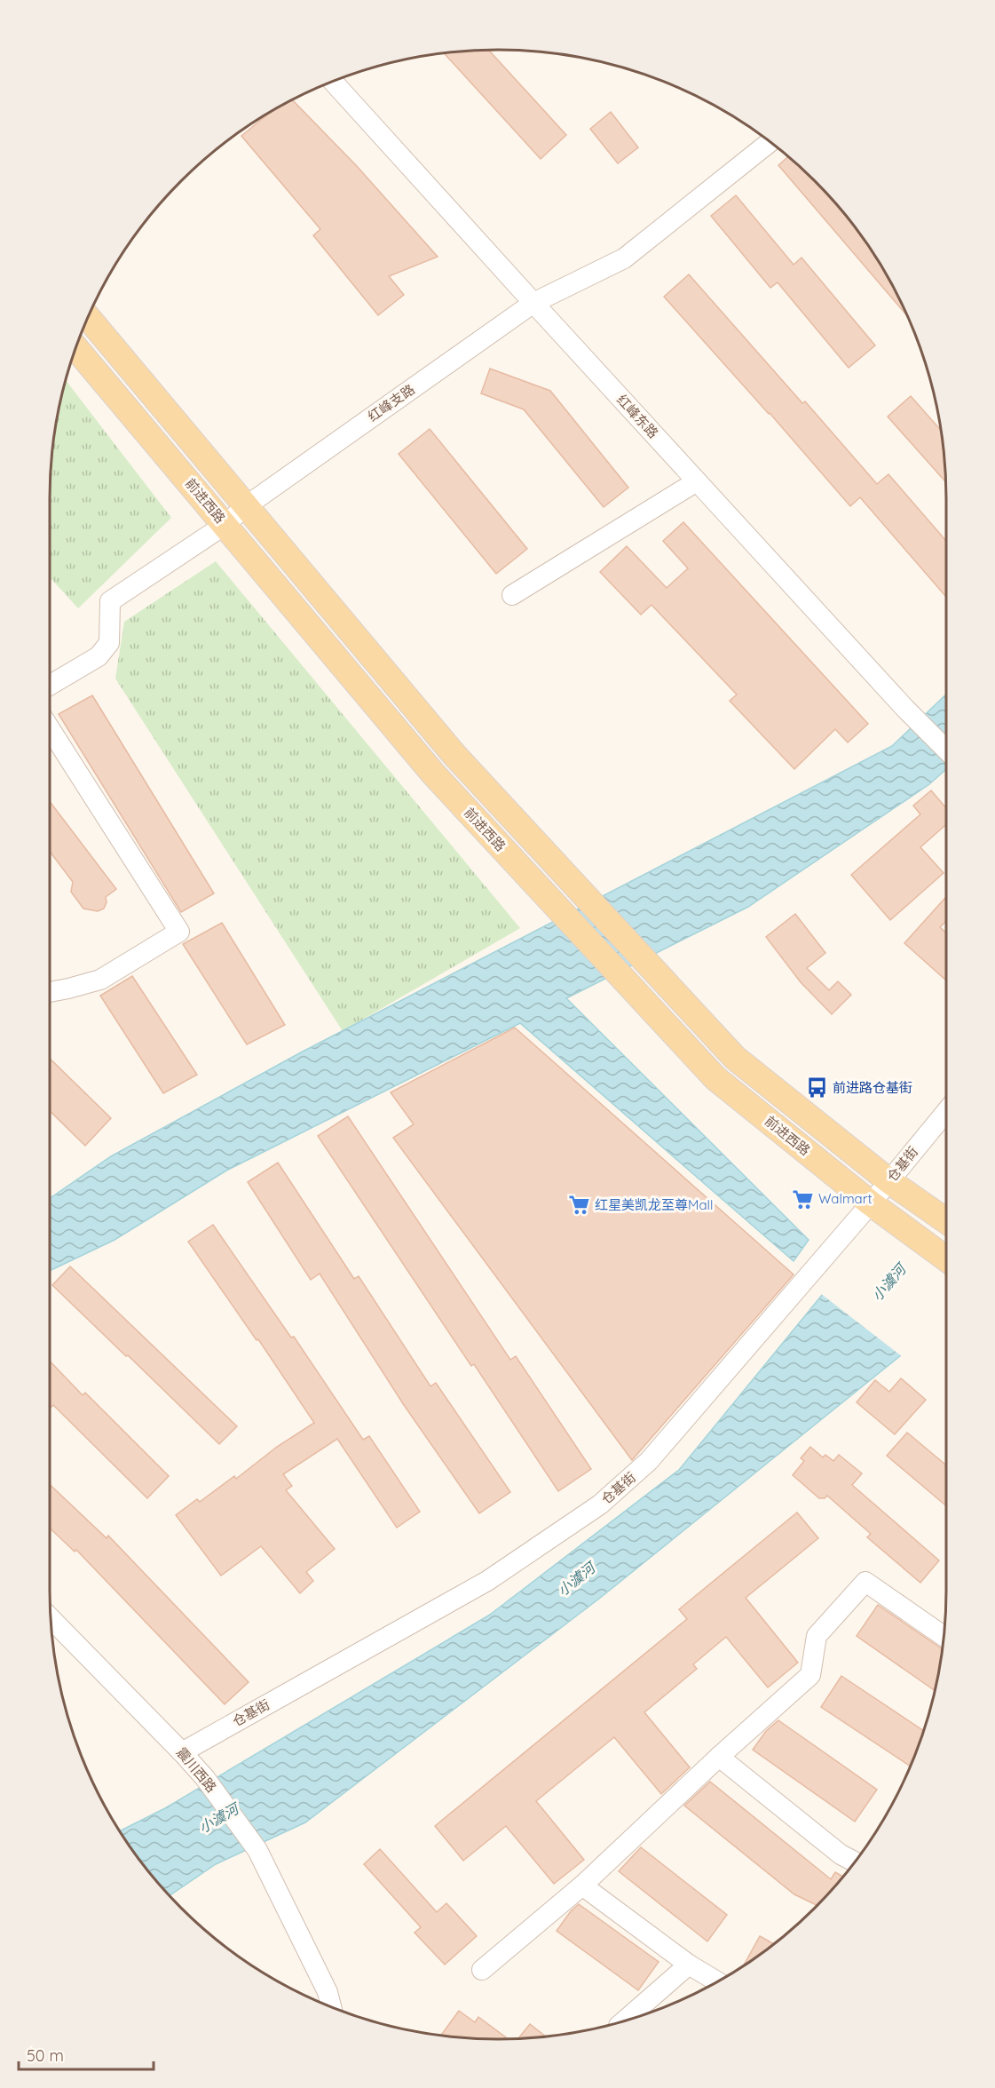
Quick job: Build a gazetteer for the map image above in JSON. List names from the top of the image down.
{
  "streets": {
    "main road": ["前进西路"],
    "street": [
      "红峰支路",
      "红峰东路",
      "仓基街",
      "震川西路"
    ]
  },
  "crossings": [
    ["红峰支路", "红峰东路"],
    ["红峰支路", "前进西路"],
    ["前进西路", "仓基街"],
    ["仓基街", "震川西路"]
  ],
  "water": ["小澞河"],
  "places": {
    "bus stop": ["前进路仓基街"],
    "supermarket": ["Walmart", "红星美凯龙至尊Mall"]
  },
  "scale_bar": "50 m"
}
